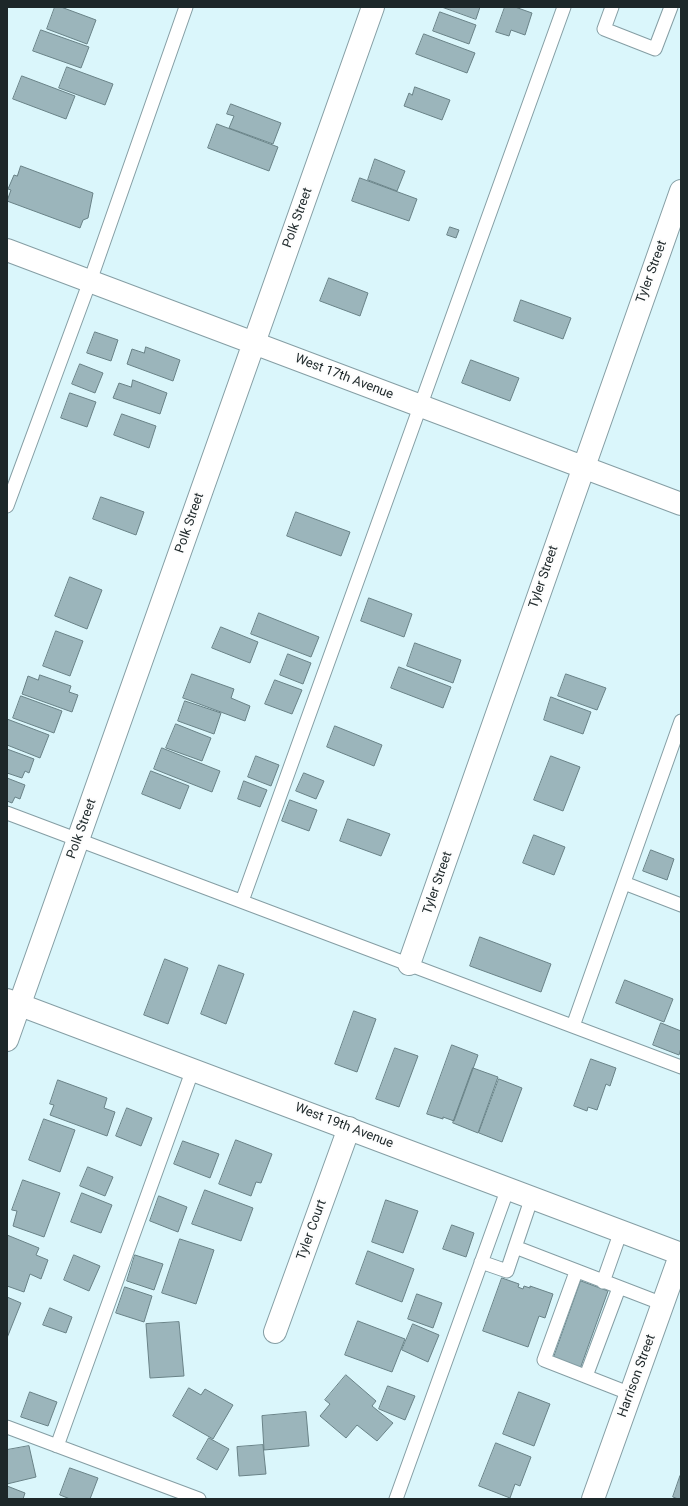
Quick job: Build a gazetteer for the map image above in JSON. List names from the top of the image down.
{
  "streets": {
    "street": [
      "Polk Street",
      "Tyler Street",
      "West 17th Avenue",
      "West 19th Avenue",
      "Tyler Court",
      "Harrison Street"
    ]
  },
  "crossings": [
    ["Polk Street", "West 17th Avenue"],
    ["Polk Street", "West 19th Avenue"],
    ["Tyler Street", "West 17th Avenue"],
    ["West 19th Avenue", "Tyler Court"],
    ["West 19th Avenue", "Harrison Street"]
  ]
}
